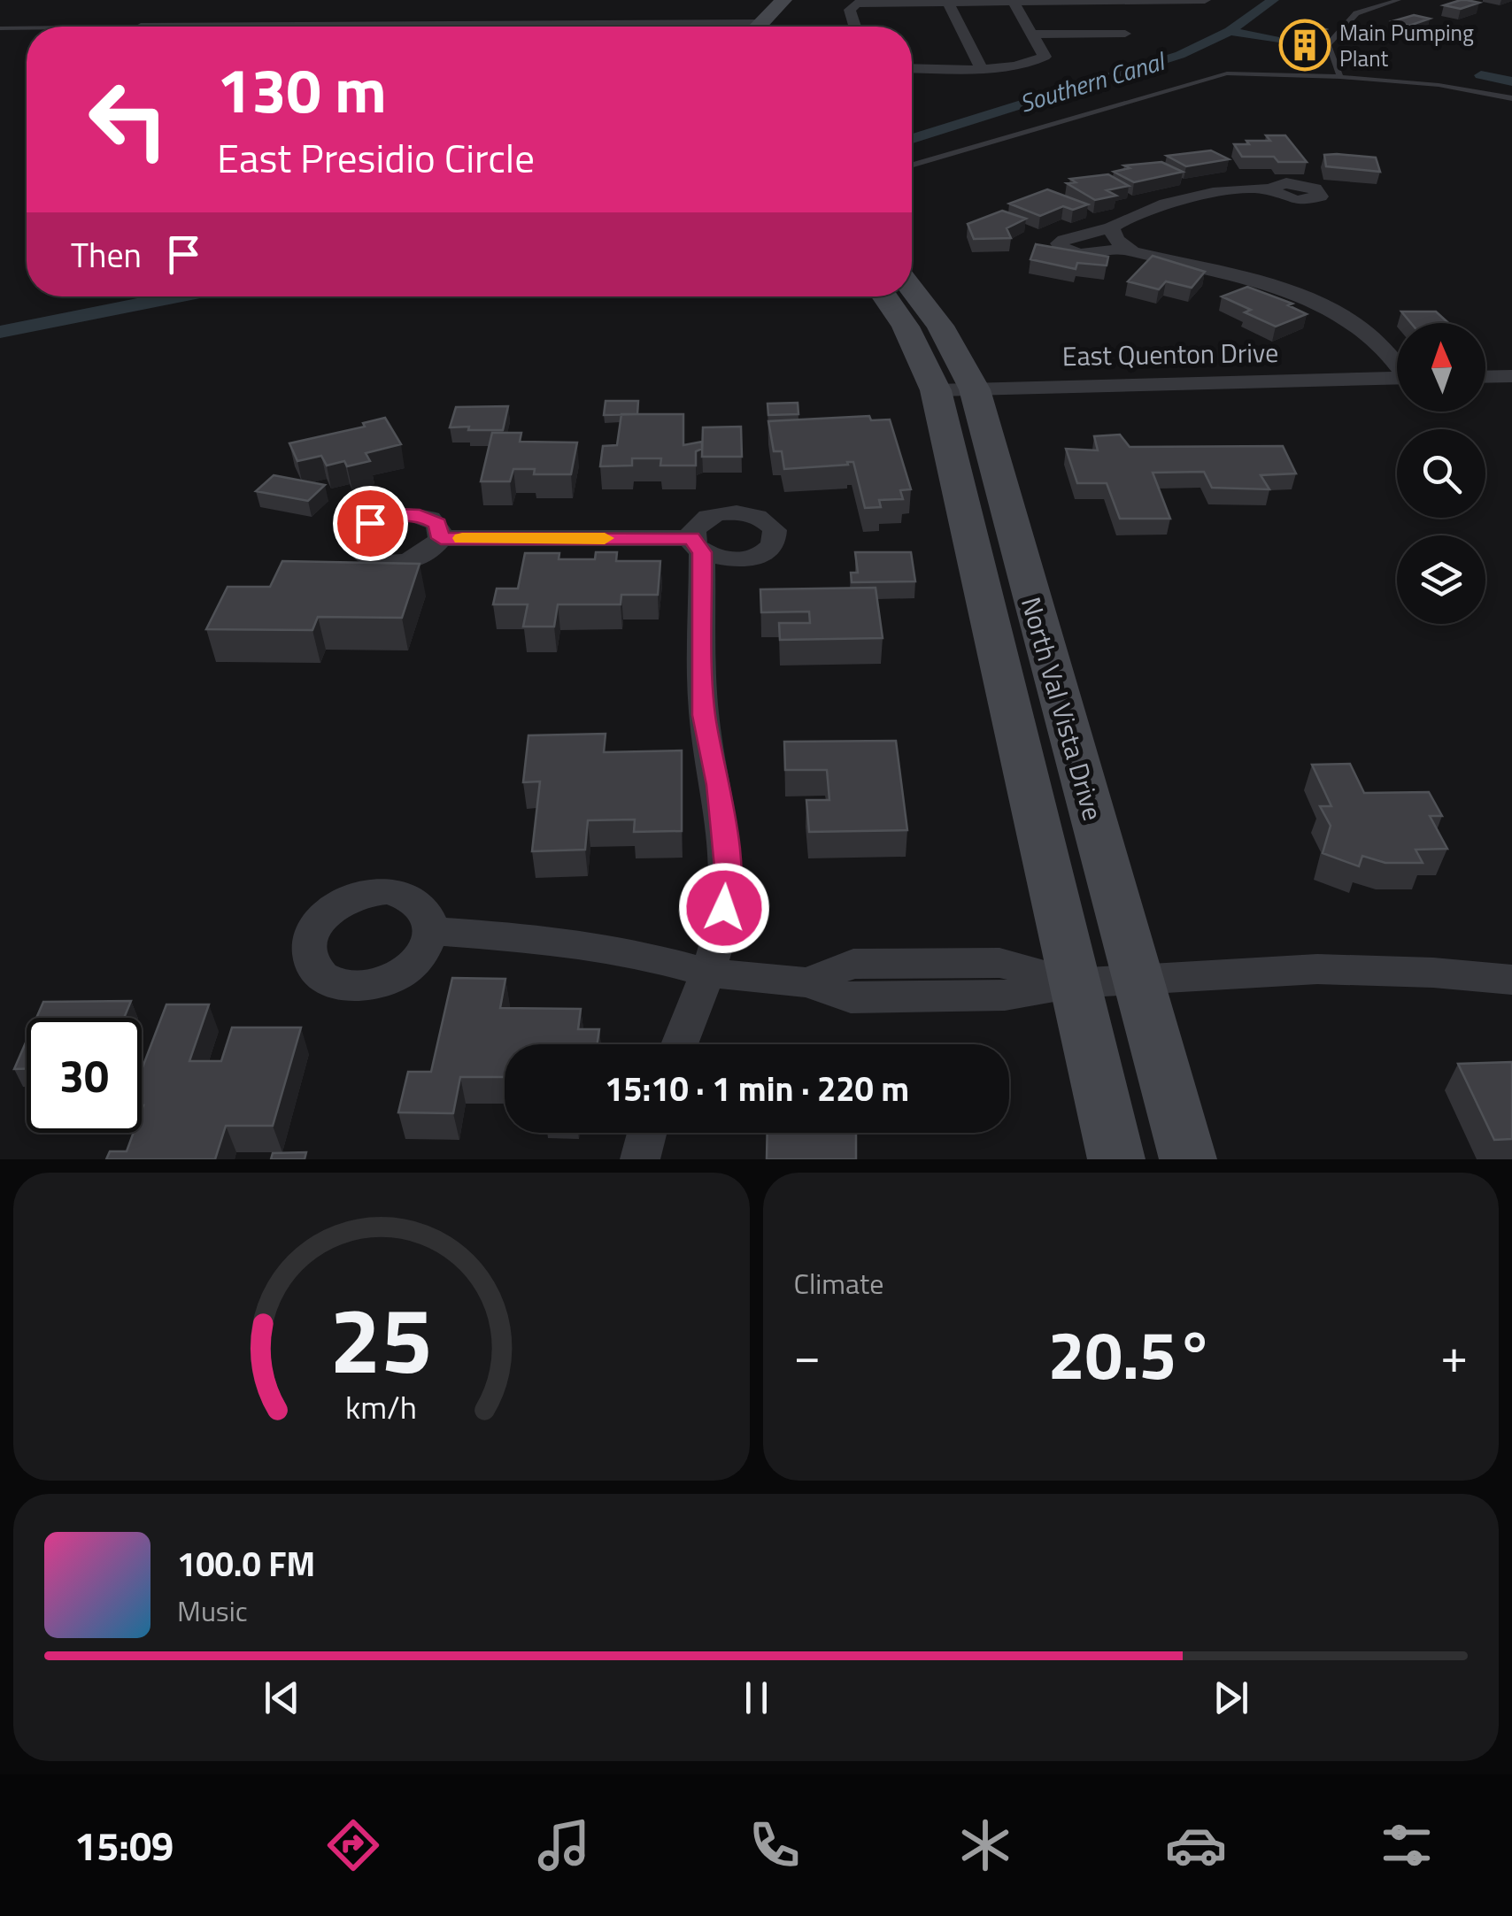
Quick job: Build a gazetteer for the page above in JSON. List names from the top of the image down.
{
  "streets": {
    "main road": ["North Val Vista Drive"],
    "street": ["East Quenton Drive"]
  },
  "crossings": [
    ["East Quenton Drive", "North Val Vista Drive"]
  ],
  "water": ["Southern Canal"],
  "places": {
    "building": ["Main Pumping Plant"]
  },
  "north": "top",
  "page": {
    "turn": ["130 m", "East Presidio Circle"],
    "then": "Then",
    "limit": "30",
    "trip": "15:10 · 1 min · 220 m",
    "tile": "Climate",
    "heat": ["−", "20.5°", "+"],
    "song": ["100.0 FM", "Music"],
    "tabs": "15:09",
    "gauge": ["25", "km/h"]
  }
}
